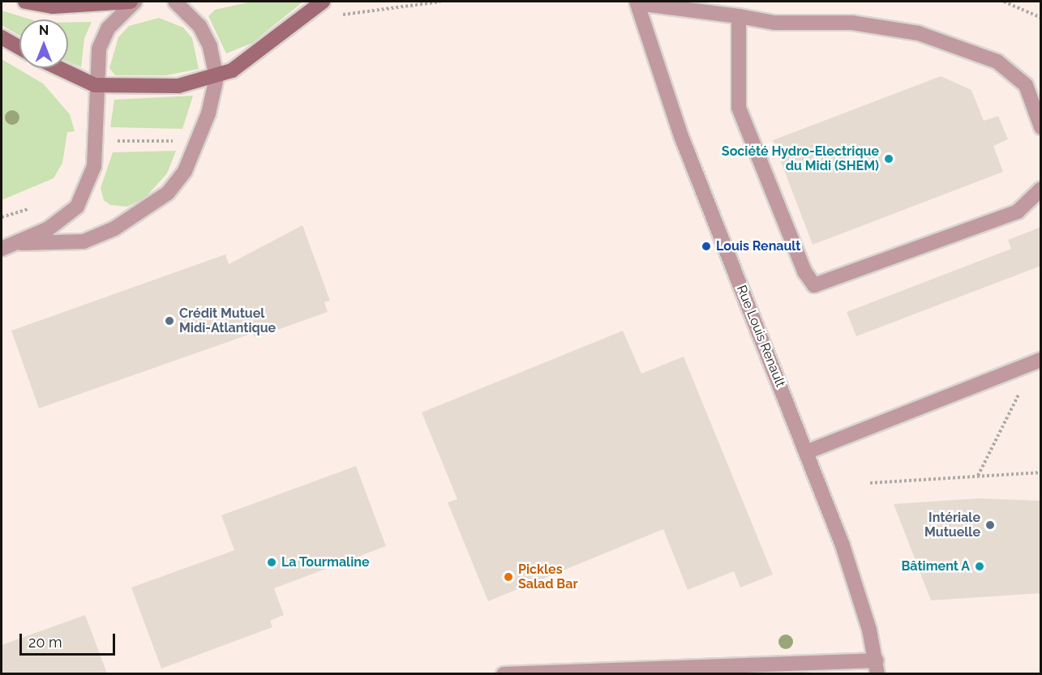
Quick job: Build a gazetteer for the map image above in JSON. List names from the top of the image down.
{
  "streets": {
    "street": ["Rue Louis Renault"]
  },
  "places": [
    "Société Hydro-Electrique du Midi (SHEM)",
    "Louis Renault",
    "Crédit Mutuel Midi-Atlantique",
    "Intériale Mutuelle",
    "La Tourmaline",
    "Bâtiment A",
    "Pickles Salad Bar"
  ],
  "scale_bar": "20 m",
  "north": "top"
}
